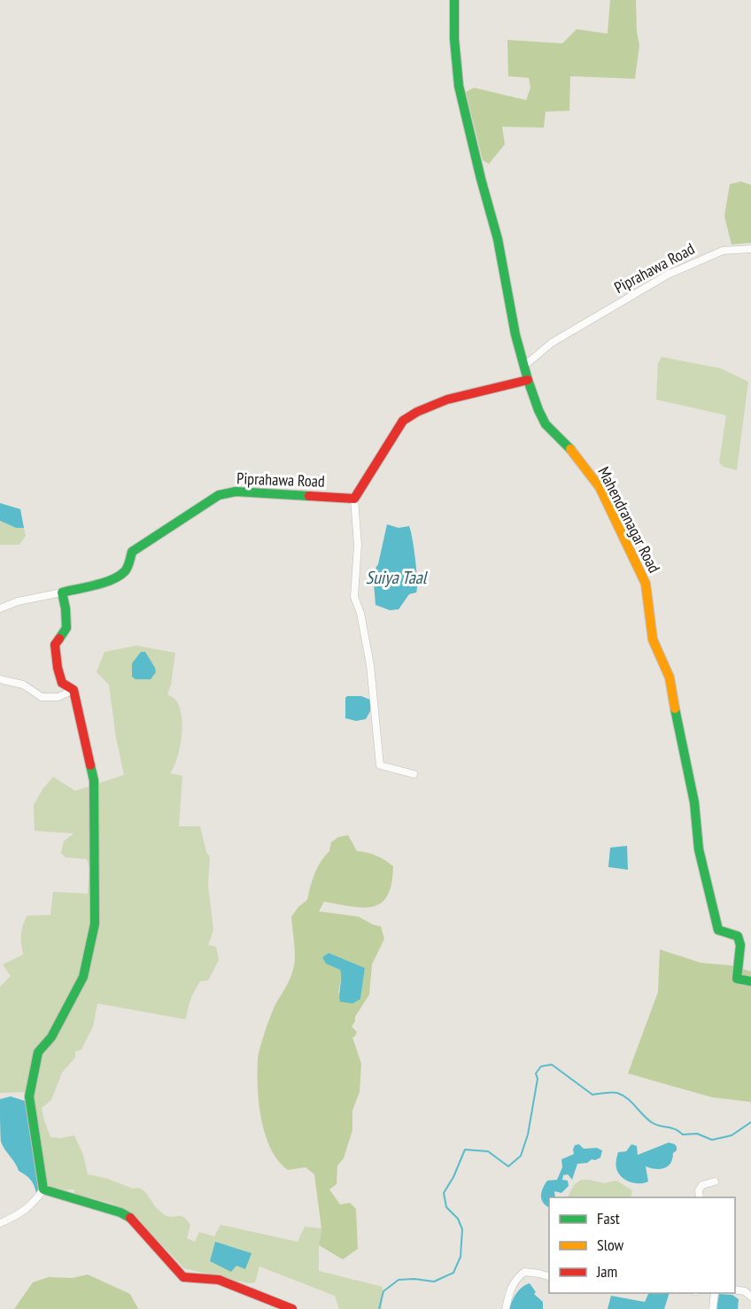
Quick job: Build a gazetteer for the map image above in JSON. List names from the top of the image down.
{
  "streets": {
    "street": ["Piprahawa Road", "Mahendranagar Road"]
  },
  "crossings": [
    ["Piprahawa Road", "Mahendranagar Road"]
  ],
  "water": ["Suiya Taal"],
  "legend": ["Fast", "Slow", "Jam"]
}
